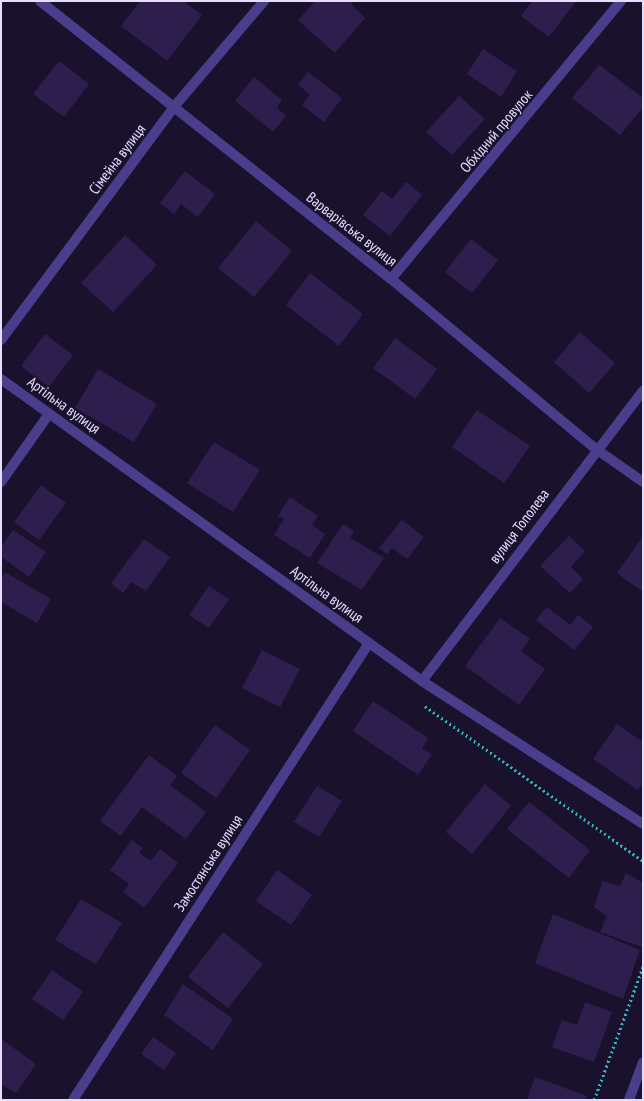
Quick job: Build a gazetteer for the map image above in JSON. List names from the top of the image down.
{
  "streets": {
    "street": [
      "Обхідний провулок",
      "Сімейна вулиця",
      "Варварівська вулиця",
      "Артільна вулиця",
      "вулиця Тополева",
      "Замостянська вулиця"
    ]
  },
  "crossings": [
    ["Обхідний провулок", "Варварівська вулиця"],
    ["Сімейна вулиця", "Варварівська вулиця"],
    ["Варварівська вулиця", "вулиця Тополева"],
    ["Артільна вулиця", "вулиця Тополева"],
    ["Артільна вулиця", "Замостянська вулиця"]
  ]
}
